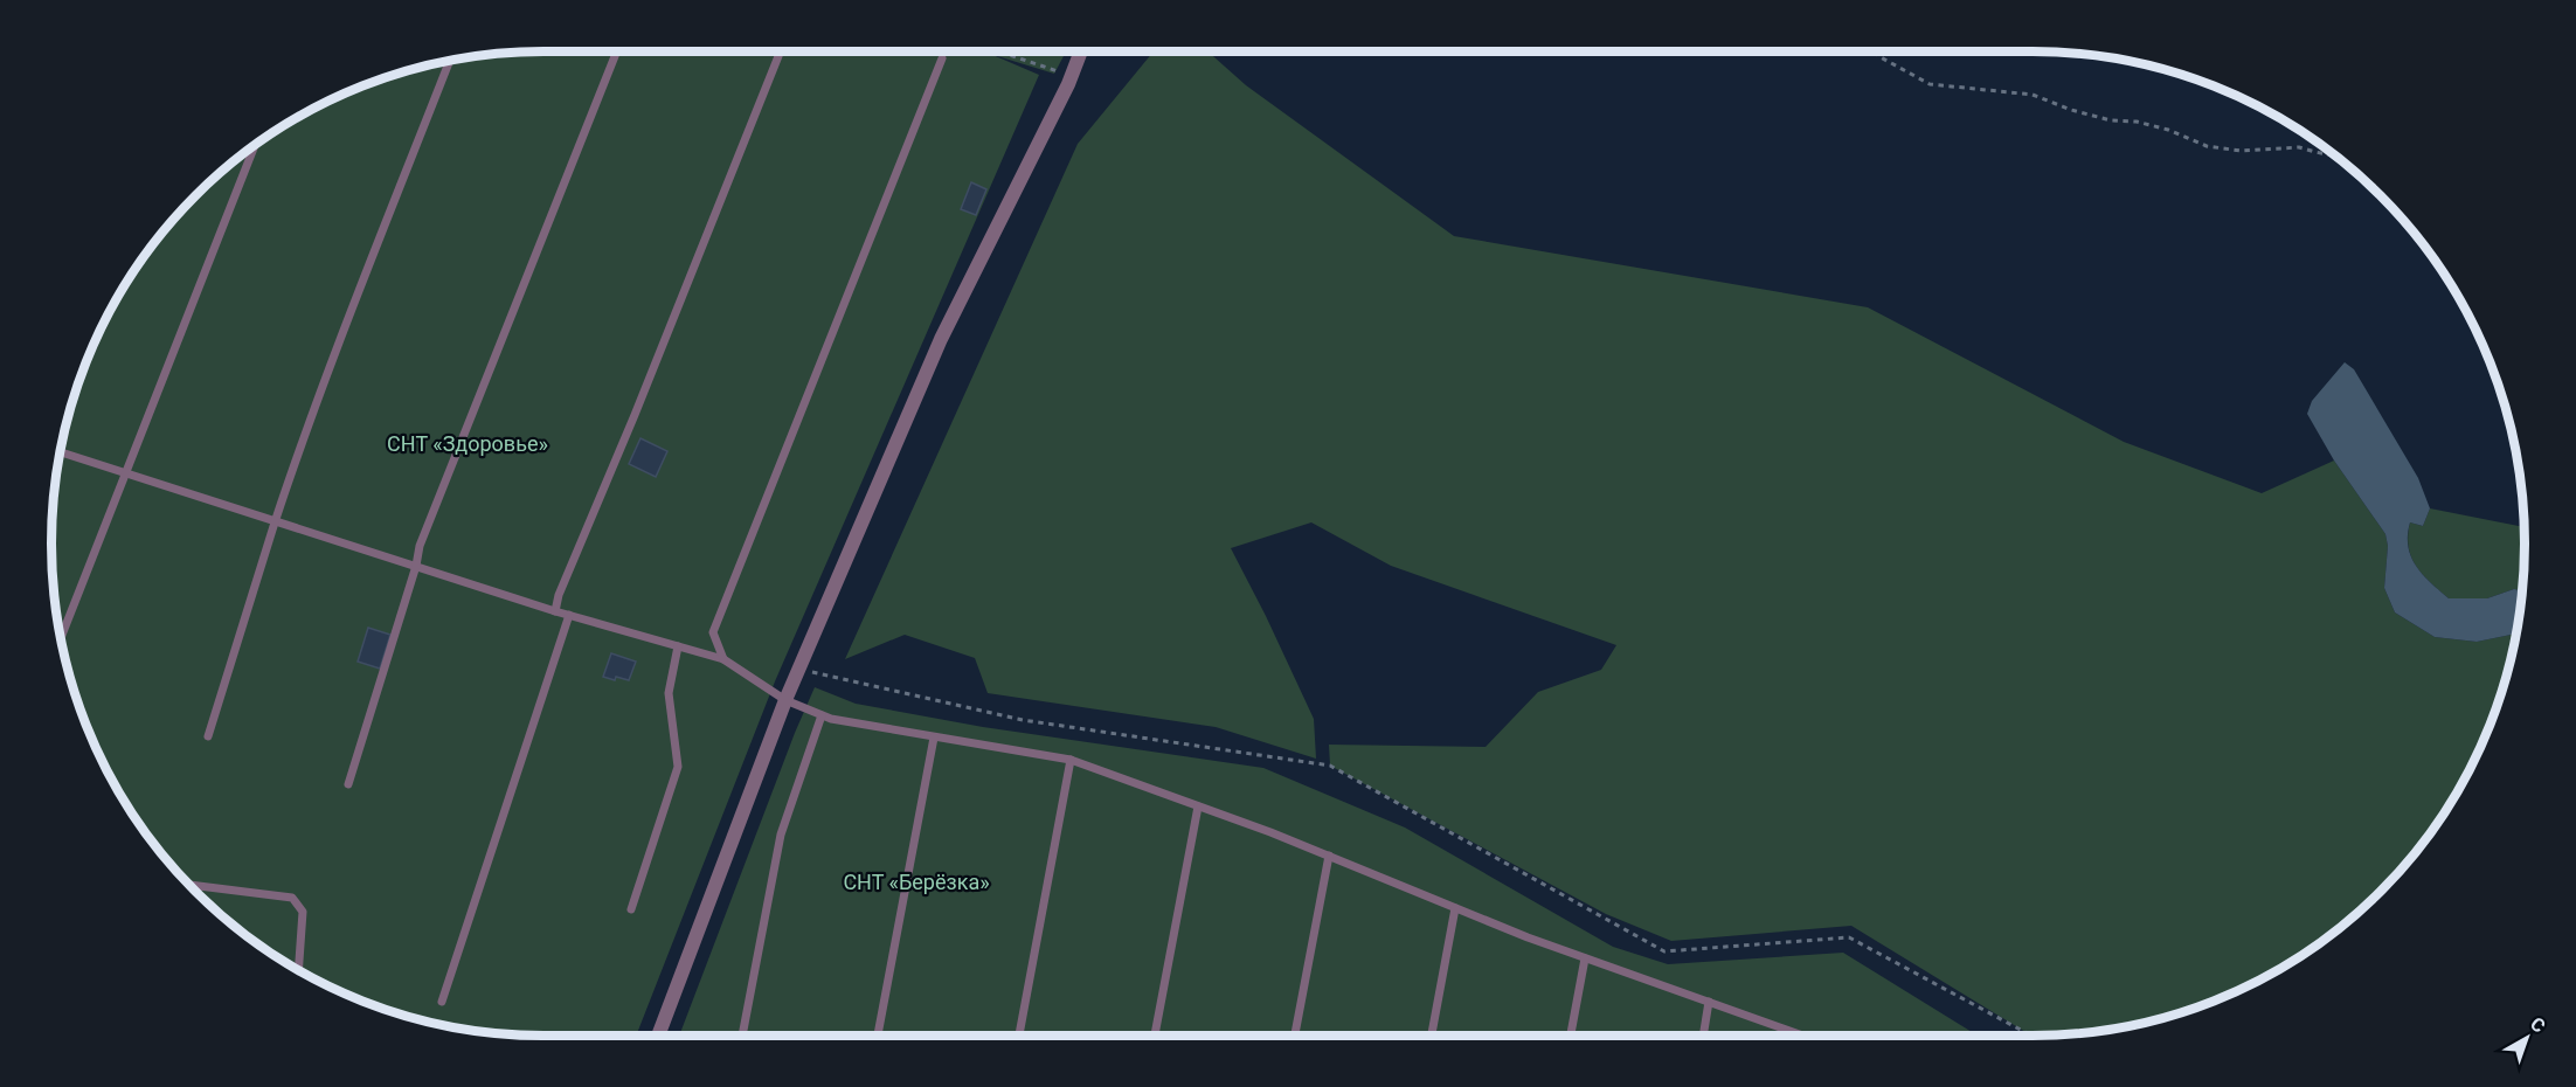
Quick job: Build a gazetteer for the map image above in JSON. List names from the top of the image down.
{
  "parks": ["СНТ «Здоровье»", "СНТ «Берёзка»"],
  "north": "top right"
}
